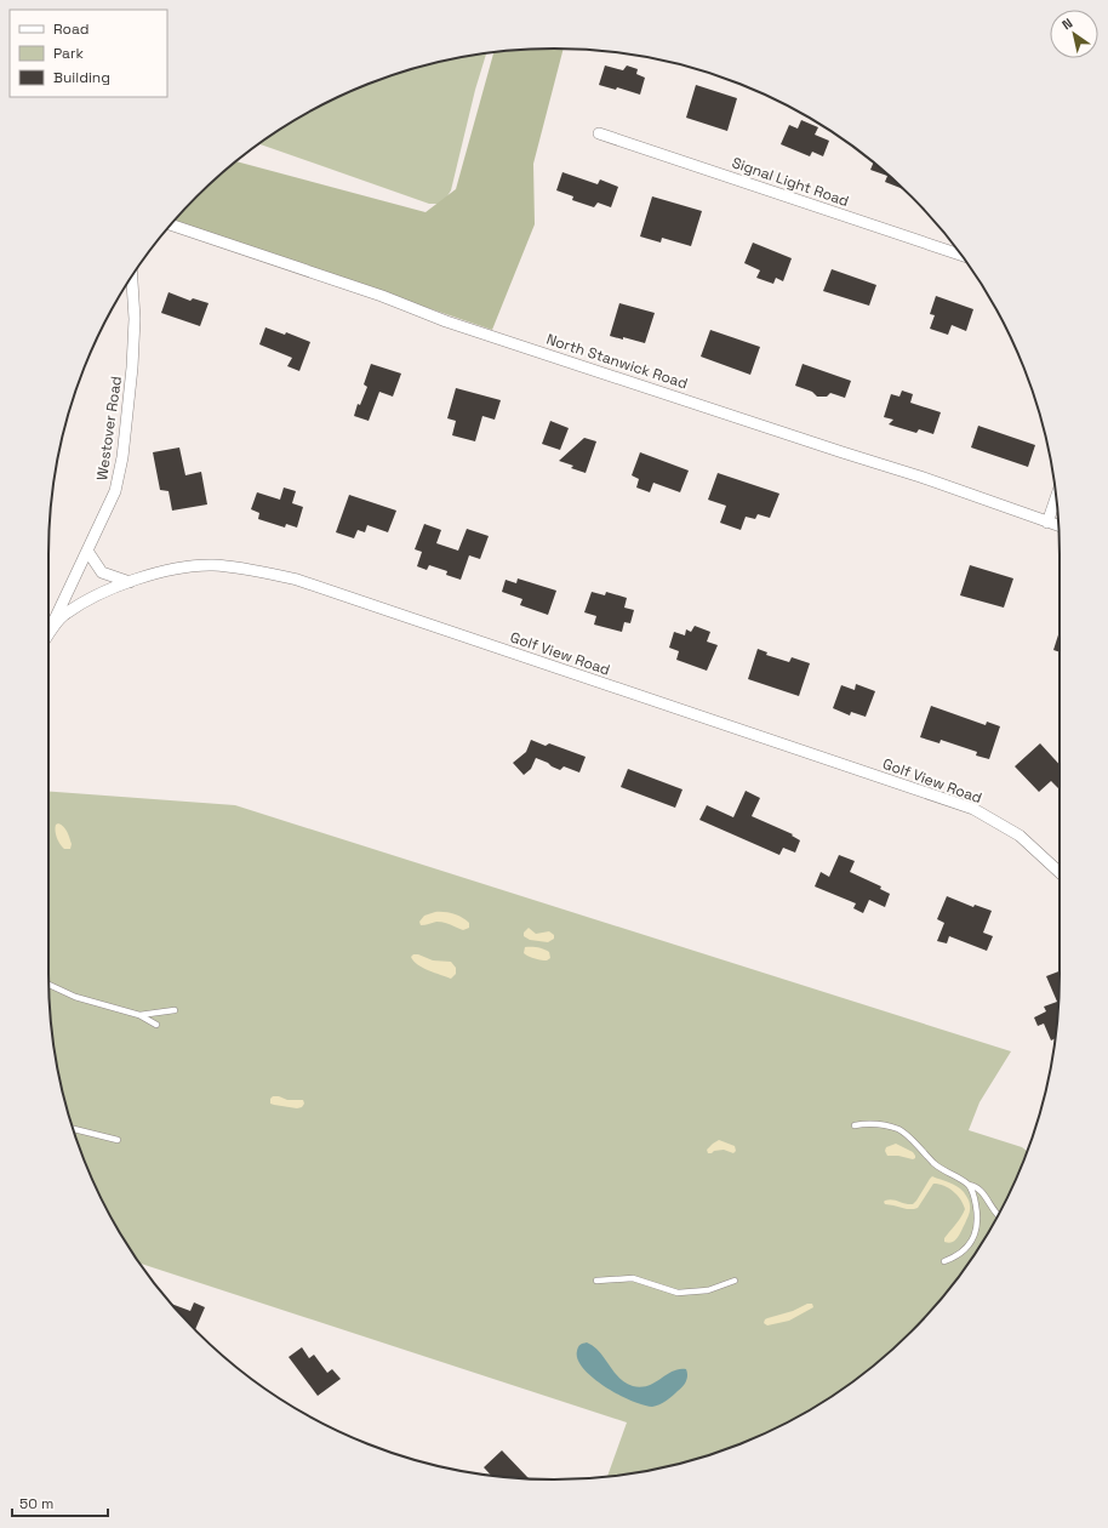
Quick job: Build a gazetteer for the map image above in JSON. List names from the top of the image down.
{
  "streets": {
    "street": [
      "Signal Light Road",
      "North Stanwick Road",
      "Westover Road",
      "Golf View Road"
    ]
  },
  "legend": ["Road", "Park", "Building"],
  "scale_bar": "50 m",
  "north": "top left"
}
